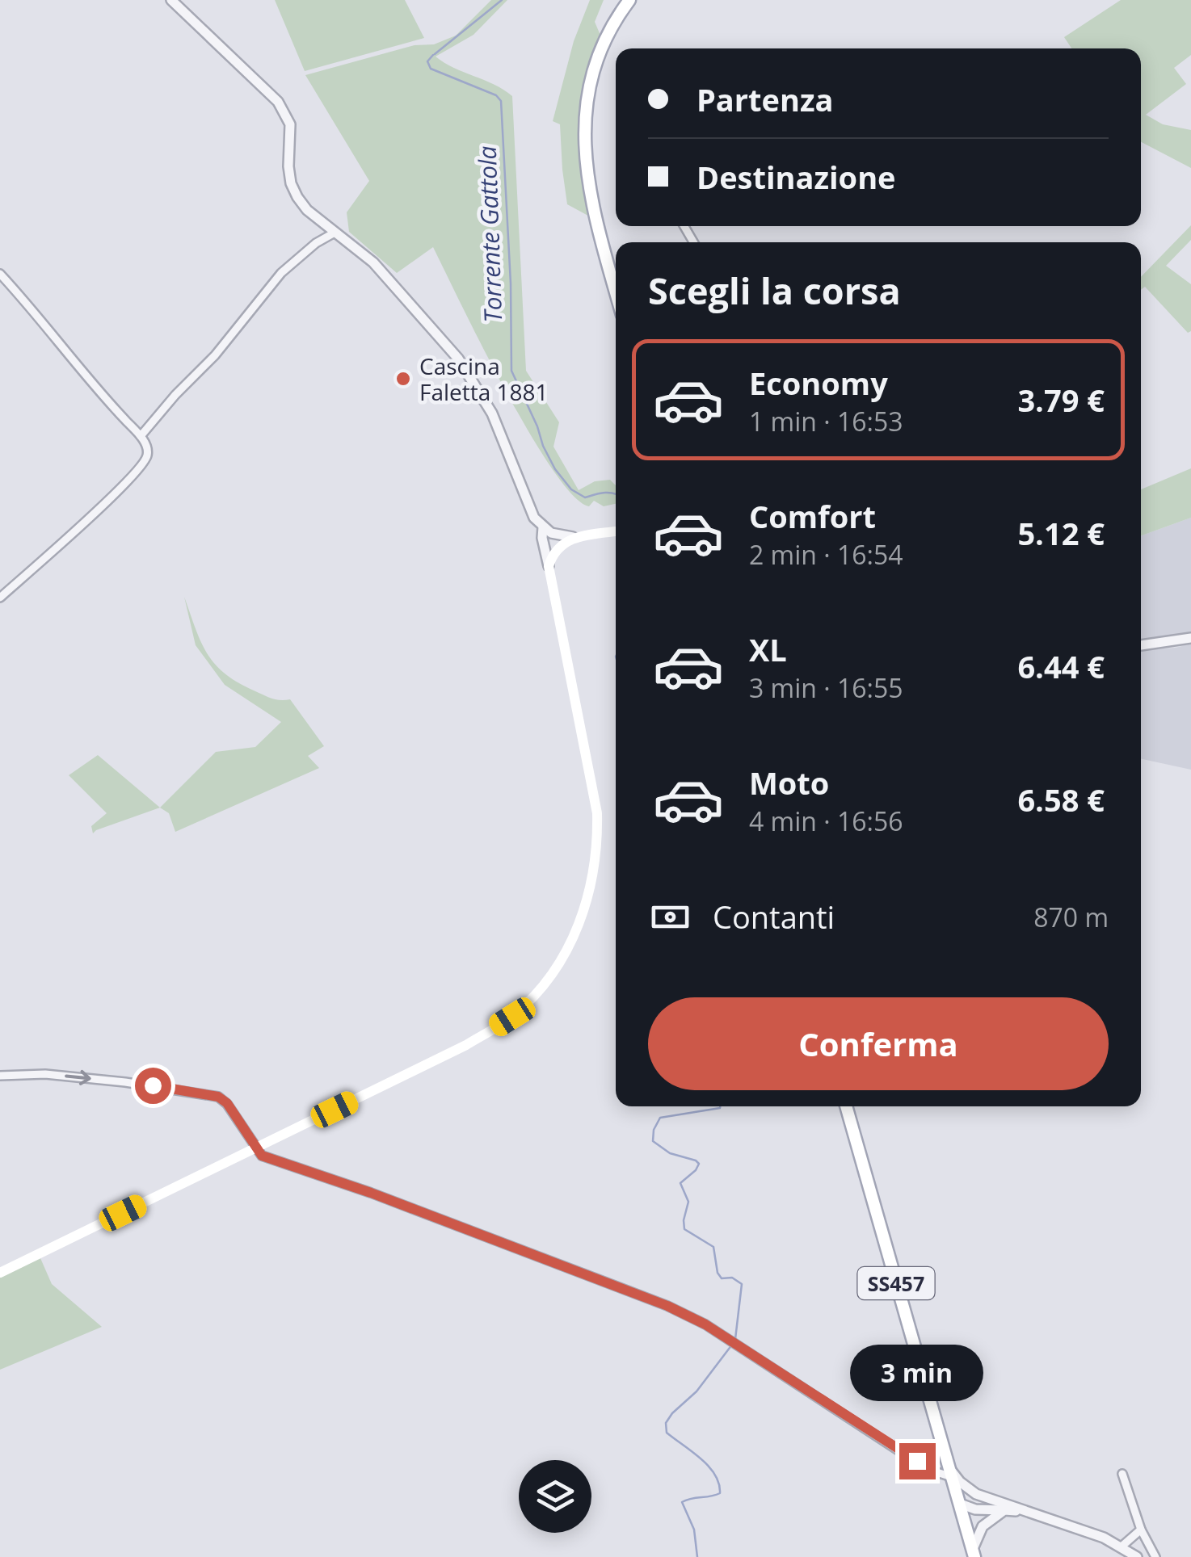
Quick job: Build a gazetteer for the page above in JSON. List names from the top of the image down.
{
  "streets": {
    "main road": ["SS457"]
  },
  "water": ["Torrente Gattola"],
  "places": ["Cascina Faletta 1881"],
  "page": {
    "banner": ["Partenza", "Destinazione"],
    "heading": "Scegli la corsa",
    "list": [
      {
        "name": "Economy",
        "note": "1 min · 16:53",
        "value": "3.79 €"
      },
      {
        "name": "Comfort",
        "note": "2 min · 16:54",
        "value": "5.12 €"
      },
      {
        "name": "XL",
        "note": "3 min · 16:55",
        "value": "6.44 €"
      },
      {
        "name": "Moto",
        "note": "4 min · 16:56",
        "value": "6.58 €"
      }
    ],
    "pay": ["Contanti", "870 m"],
    "buttons": "Conferma",
    "bubble": "3 min"
  }
}
